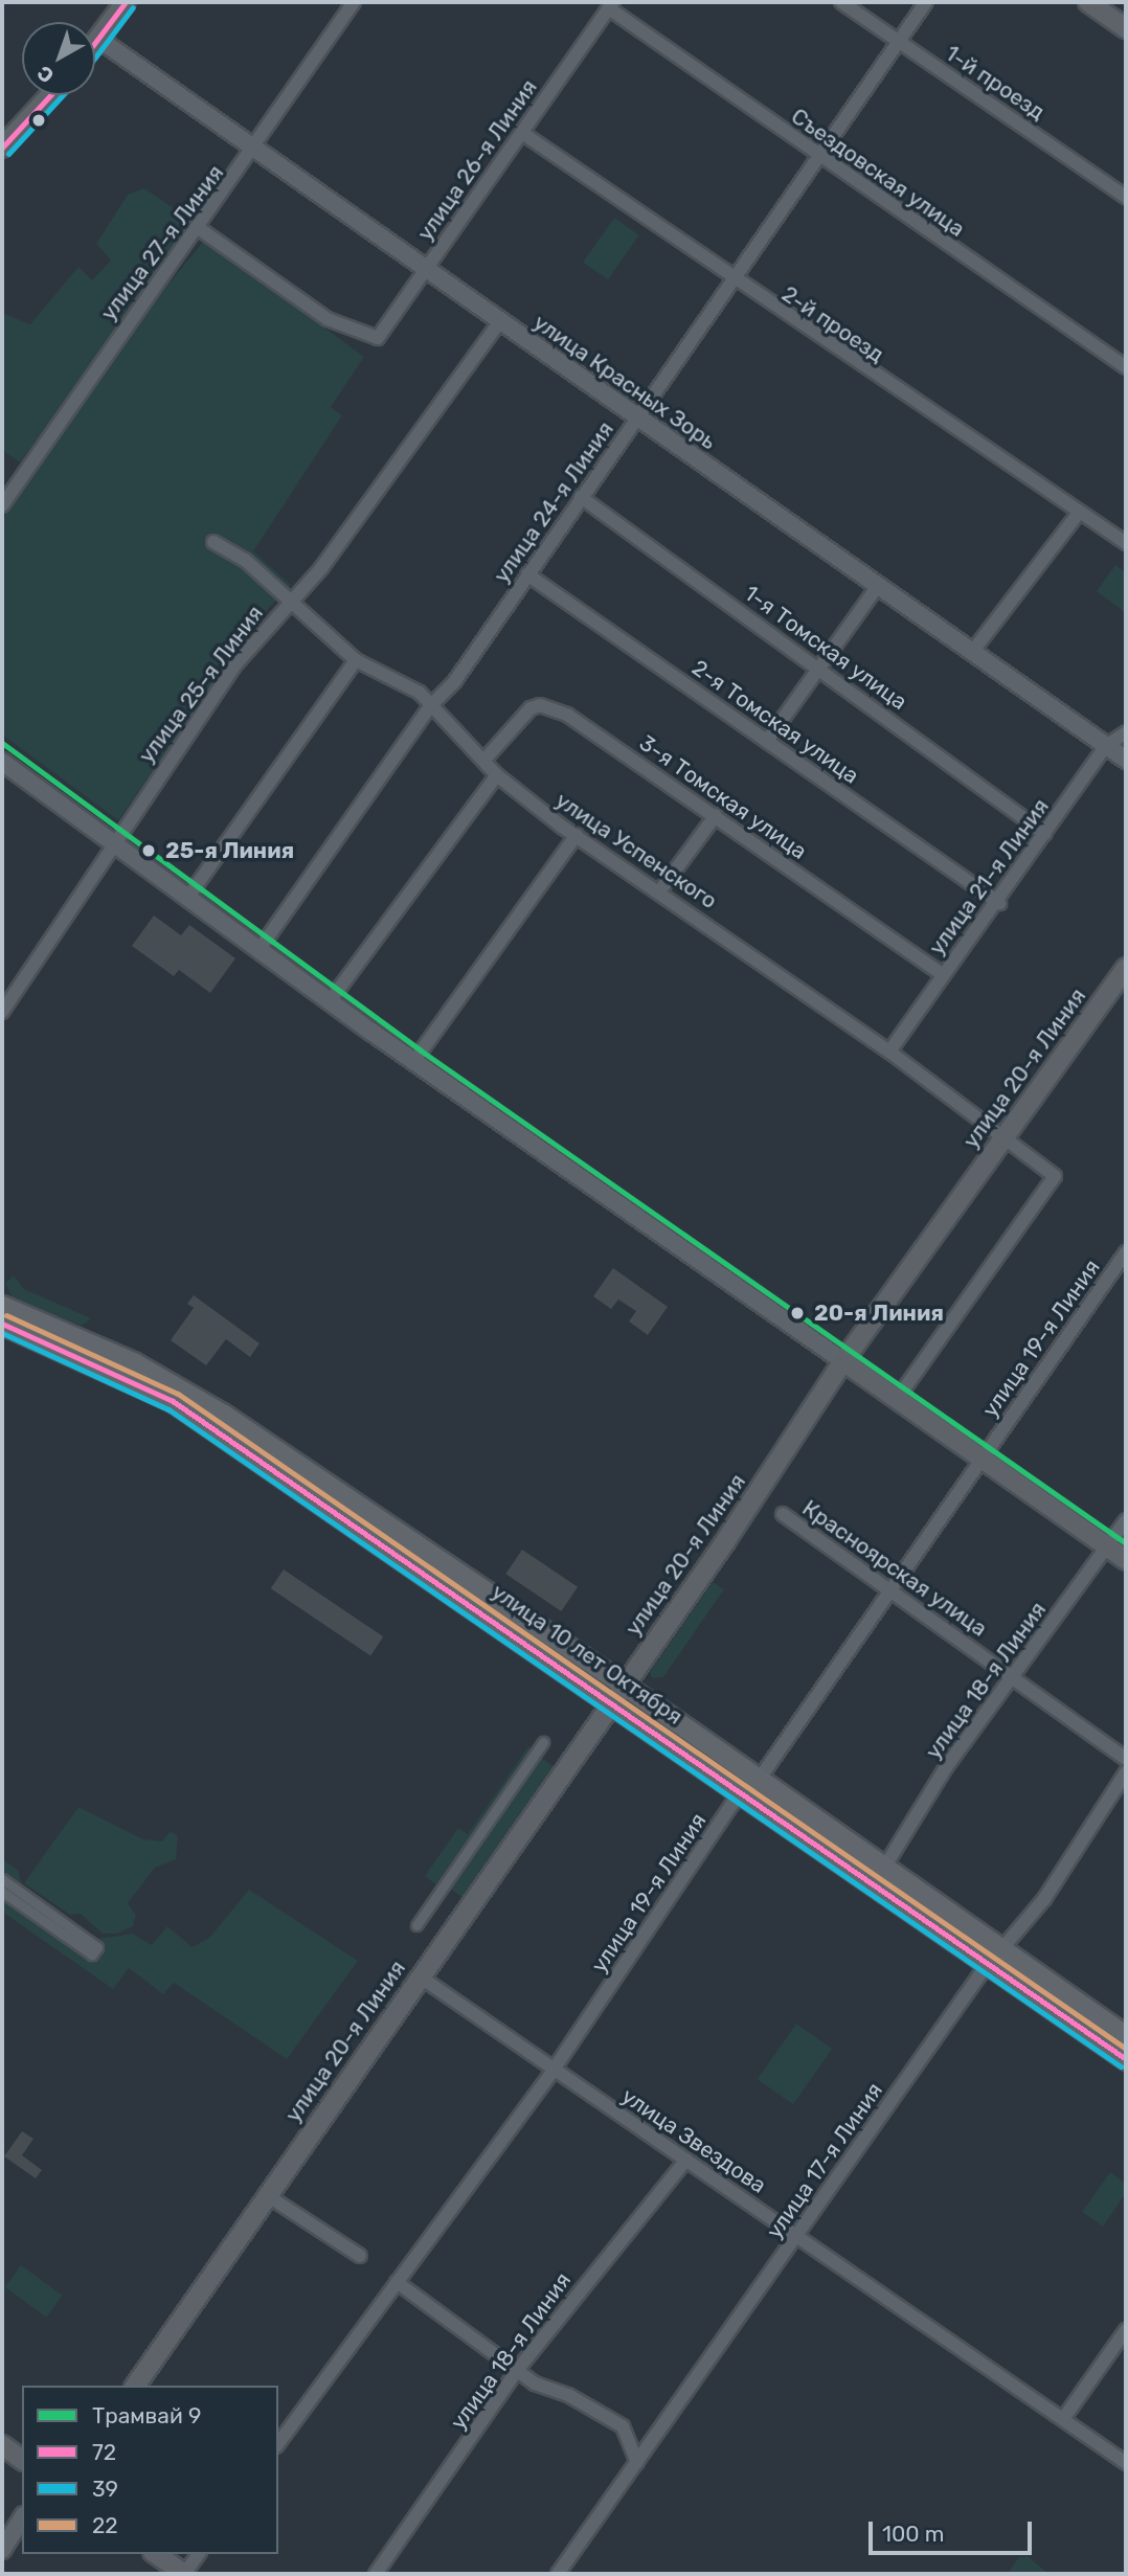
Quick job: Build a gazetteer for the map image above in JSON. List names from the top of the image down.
{
  "streets": {
    "main road": ["улица 20-я Линия", "улица 10 лет Октября"],
    "street": [
      "1-й проезд",
      "улица 26-я Линия",
      "Съездовская улица",
      "улица 27-я Линия",
      "2-й проезд",
      "улица Красных Зорь",
      "улица 24-я Линия",
      "1-я Томская улица",
      "улица 25-я Линия",
      "2-я Томская улица",
      "3-я Томская улица",
      "улица Успенского",
      "улица 21-я Линия",
      "улица 19-я Линия",
      "Красноярская улица",
      "улица 18-я Линия",
      "улица Звездова",
      "улица 17-я Линия"
    ]
  },
  "crossings": [
    ["1-й проезд", "улица 24-я Линия"],
    ["улица 26-я Линия", "Съездовская улица"],
    ["улица 26-я Линия", "улица 27-я Линия"],
    ["улица 26-я Линия", "2-й проезд"],
    ["улица 26-я Линия", "улица Красных Зорь"],
    ["Съездовская улица", "улица 24-я Линия"],
    ["улица 27-я Линия", "улица Красных Зорь"],
    ["2-й проезд", "улица 24-я Линия"],
    ["улица Красных Зорь", "улица 24-я Линия"],
    ["улица Красных Зорь", "улица 25-я Линия"],
    ["улица Красных Зорь", "улица 21-я Линия"],
    ["улица 24-я Линия", "1-я Томская улица"],
    ["улица 24-я Линия", "2-я Томская улица"],
    ["улица 24-я Линия", "улица Успенского"],
    ["1-я Томская улица", "улица 21-я Линия"],
    ["улица 25-я Линия", "улица Успенского"],
    ["2-я Томская улица", "улица 21-я Линия"],
    ["3-я Томская улица", "улица Успенского"],
    ["3-я Томская улица", "улица 21-я Линия"],
    ["улица Успенского", "улица 21-я Линия"],
    ["улица Успенского", "улица 20-я Линия"],
    ["улица 20-я Линия", "улица 10 лет Октября"],
    ["улица 20-я Линия", "улица Звездова"],
    ["улица 19-я Линия", "Красноярская улица"],
    ["улица 19-я Линия", "улица 10 лет Октября"],
    ["улица 19-я Линия", "улица Звездова"],
    ["Красноярская улица", "улица 18-я Линия"],
    ["улица 10 лет Октября", "улица 18-я Линия"],
    ["улица 10 лет Октября", "улица 17-я Линия"],
    ["улица 18-я Линия", "улица Звездова"],
    ["улица Звездова", "улица 17-я Линия"]
  ],
  "places": ["25-я Линия", "20-я Линия"],
  "lines": [
    "transit line 72",
    "transit line 39",
    "tram line 9",
    "transit line 22"
  ],
  "legend": [
    "Трамвай 9",
    "72",
    "39",
    "22"
  ],
  "scale_bar": "100 m",
  "north": "bottom left"
}
